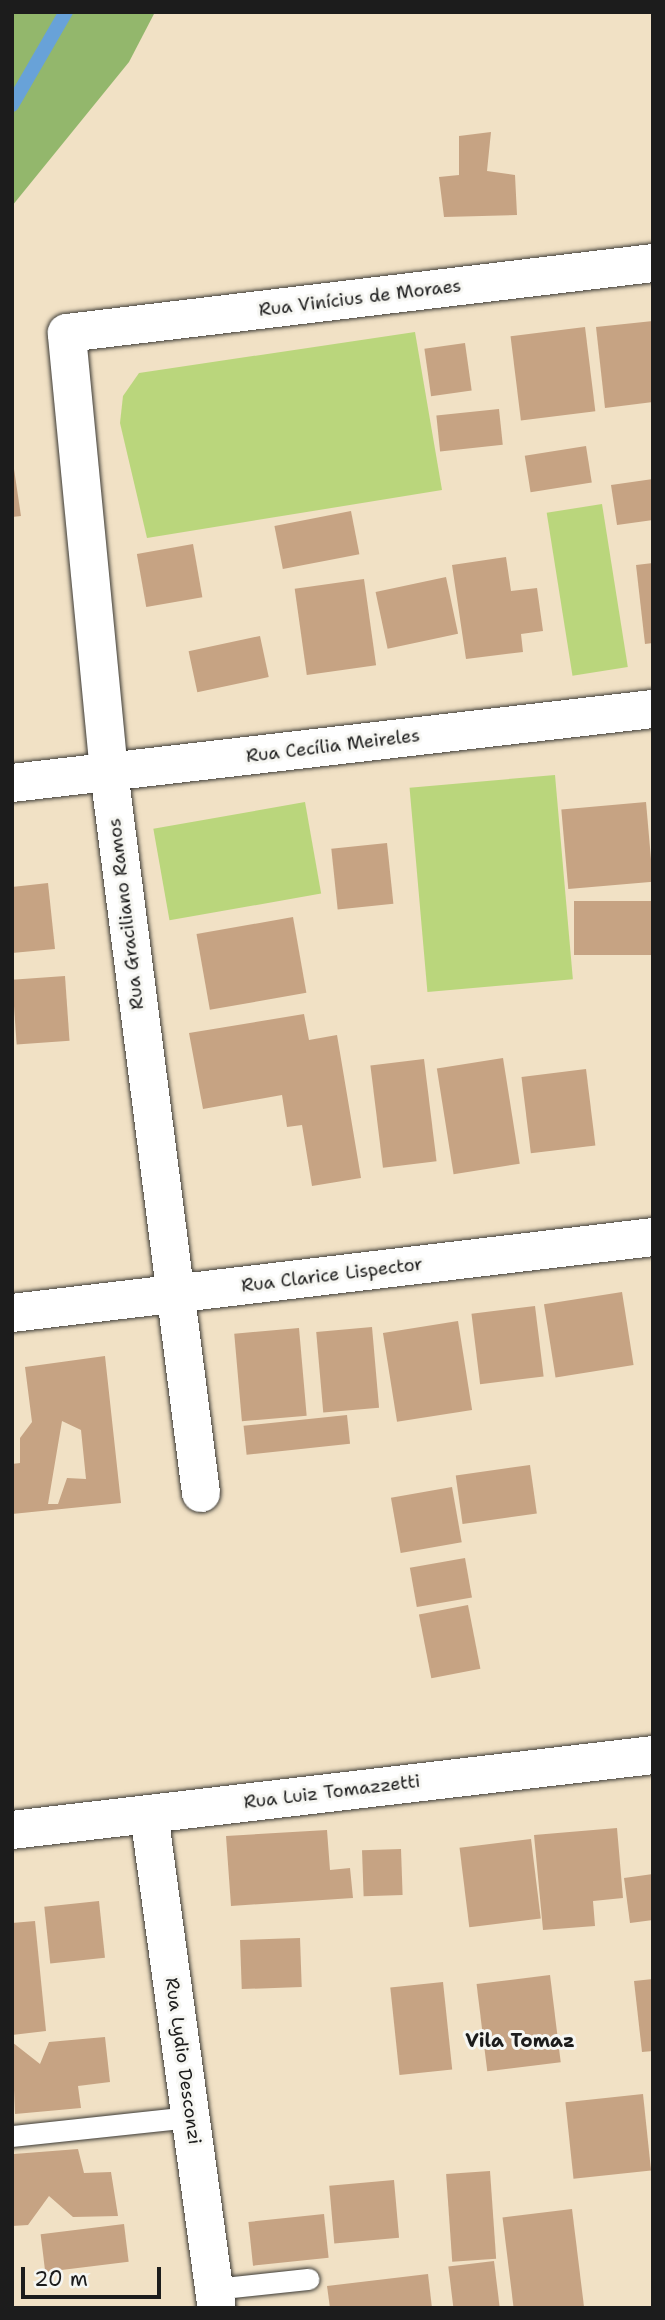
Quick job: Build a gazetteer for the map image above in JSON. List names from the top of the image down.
{
  "streets": {
    "street": [
      "Rua Vinícius de Moraes",
      "Rua Cecília Meireles",
      "Rua Graciliano Ramos",
      "Rua Clarice Lispector",
      "Rua Luiz Tomazzetti",
      "Rua Lydio Desconzi"
    ]
  },
  "crossings": [
    ["Rua Vinícius de Moraes", "Rua Graciliano Ramos"],
    ["Rua Cecília Meireles", "Rua Graciliano Ramos"],
    ["Rua Graciliano Ramos", "Rua Clarice Lispector"],
    ["Rua Luiz Tomazzetti", "Rua Lydio Desconzi"]
  ],
  "districts": ["Vila Tomaz"],
  "scale_bar": "20 m"
}
